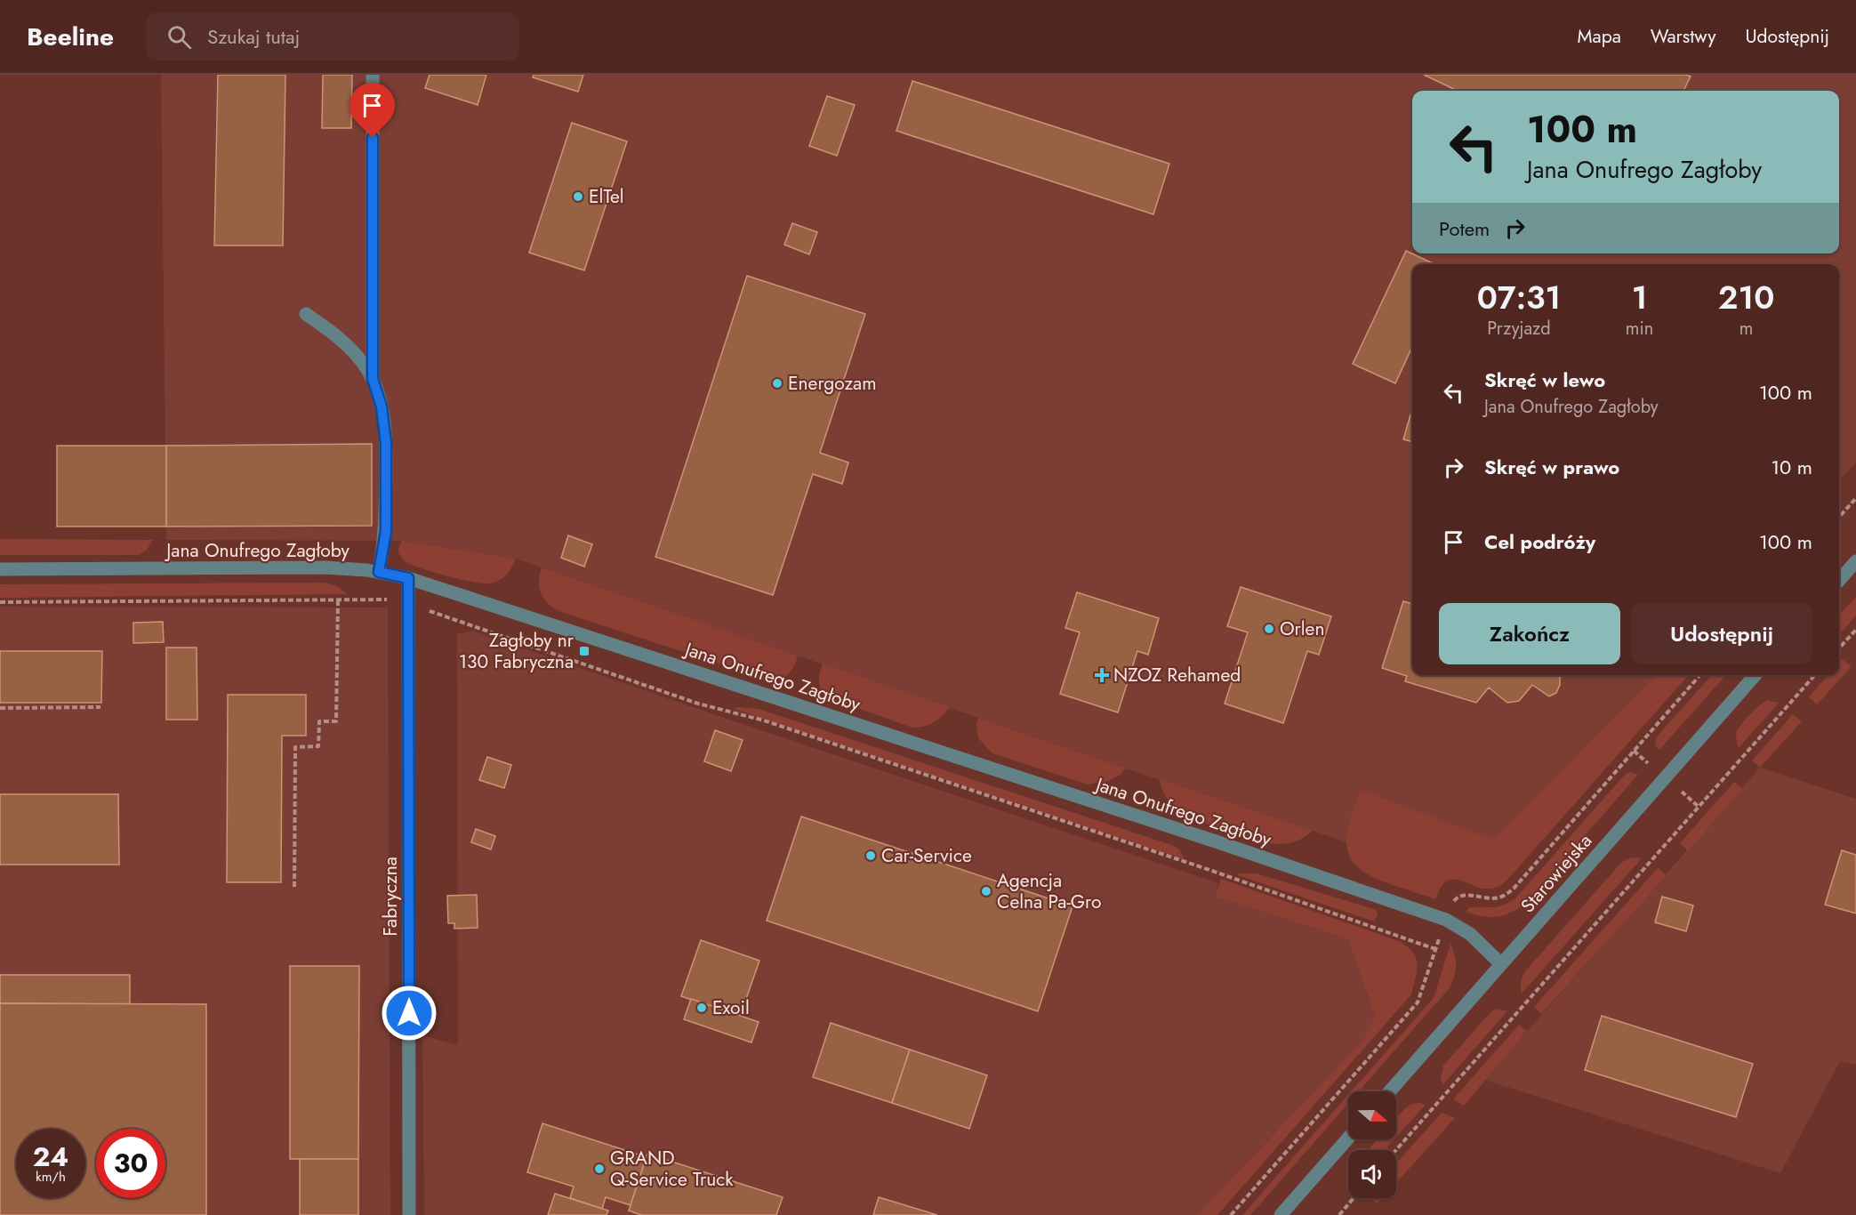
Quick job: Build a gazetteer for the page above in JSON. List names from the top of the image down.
{
  "streets": {
    "street": ["Jana Onufrego Zagłoby", "Starowiejska", "Fabryczna"]
  },
  "crossings": [
    ["Jana Onufrego Zagłoby", "Starowiejska"],
    ["Jana Onufrego Zagłoby", "Fabryczna"]
  ],
  "places": {
    "other": [
      "ElTel",
      "Energozam",
      "Orlen",
      "Car-Service",
      "Agencja Celna Pa-Gro",
      "Exoil",
      "GRAND Q-Service Truck"
    ],
    "transit": ["Zagłoby nr 130 Fabryczna"],
    "health": ["NZOZ Rehamed"]
  },
  "north": "right",
  "page": {
    "header": "Beeline",
    "search": "Szukaj tutaj",
    "nav": ["Mapa", "Warstwy", "Udostępnij"],
    "turn": ["100 m", "Jana Onufrego Zagłoby"],
    "then": "Potem",
    "eta": [
      "07:31",
      "Przyjazd",
      "1",
      "min",
      "210",
      "m"
    ],
    "list": [
      {
        "name": "Skręć w lewo",
        "note": "Jana Onufrego Zagłoby",
        "value": "100 m"
      },
      {
        "name": "Skręć w prawo",
        "value": "10 m"
      },
      {
        "name": "Cel podróży",
        "value": "100 m"
      }
    ],
    "buttons": ["Zakończ", "Udostępnij"],
    "speed": "24 km/h",
    "limit": "30"
  }
}
